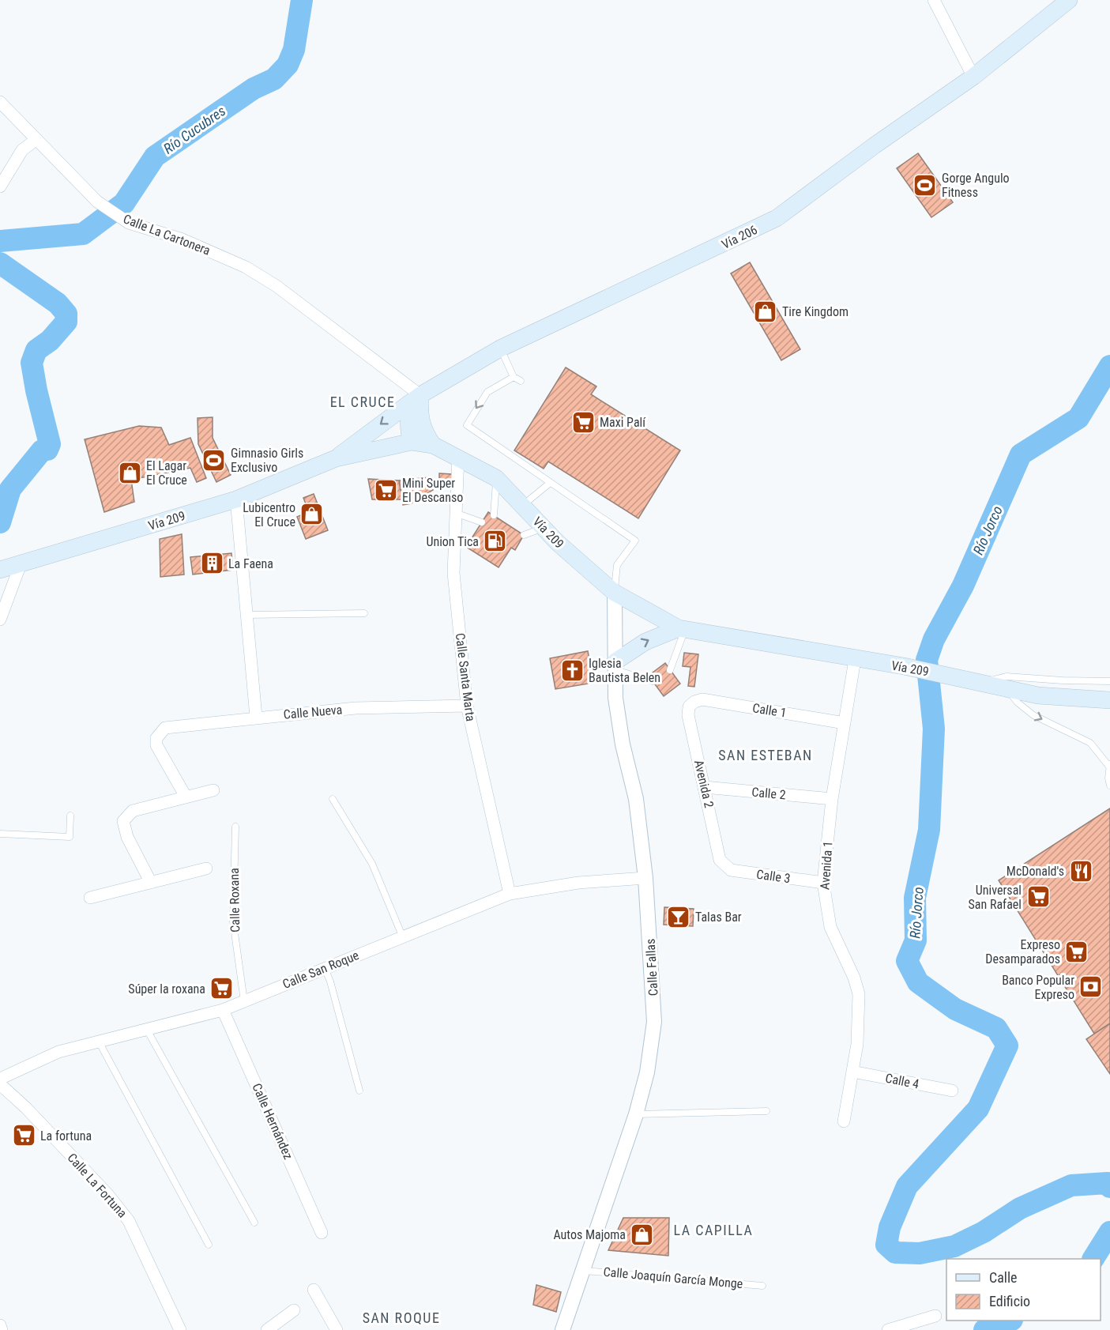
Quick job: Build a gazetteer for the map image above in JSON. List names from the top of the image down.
{
  "streets": {
    "main road": ["Vía 206", "Vía 209"],
    "street": [
      "Calle La Cartonera",
      "Calle Santa Marta",
      "Calle 1",
      "Calle Nueva",
      "Avenida 2",
      "Calle 2",
      "Avenida 1",
      "Calle 3",
      "Calle Fallas",
      "Calle San Roque",
      "Calle 4",
      "Calle Hernández",
      "Calle La Fortuna"
    ],
    "lane": ["Calle Roxana", "Calle Joaquín García Monge"]
  },
  "crossings": [
    ["Calle La Cartonera", "Vía 206"],
    ["Vía 206", "Vía 209"],
    ["Vía 209", "Calle Santa Marta"],
    ["Vía 209", "Avenida 1"],
    ["Vía 209", "Calle Fallas"],
    ["Calle Santa Marta", "Calle Nueva"],
    ["Calle Santa Marta", "Calle San Roque"],
    ["Calle 1", "Avenida 2"],
    ["Calle 1", "Avenida 1"],
    ["Avenida 2", "Calle 2"],
    ["Avenida 2", "Calle 3"],
    ["Calle 2", "Avenida 1"],
    ["Avenida 1", "Calle 3"],
    ["Avenida 1", "Calle 4"],
    ["Calle Roxana", "Calle San Roque"],
    ["Calle Fallas", "Calle San Roque"],
    ["Calle Fallas", "Calle Joaquín García Monge"],
    ["Calle San Roque", "Calle Hernández"]
  ],
  "districts": [
    "EL CRUCE",
    "SAN ESTEBAN",
    "LA CAPILLA",
    "SAN ROQUE"
  ],
  "water": ["Río Cucubres", "Río Jorco"],
  "places": {
    "sports": ["Gorge Angulo Fitness", "Gimnasio Girls Exclusivo"],
    "shop": [
      "Tire Kingdom",
      "El Lagar El Cruce",
      "Lubicentro El Cruce",
      "Autos Majoma"
    ],
    "supermarket": [
      "Maxi Palí",
      "Mini Super El Descanso",
      "Universal San Rafael",
      "Expreso Desamparados",
      "Súper la roxana",
      "La fortuna"
    ],
    "fuel station": ["Union Tica"],
    "building": ["La Faena"],
    "church": ["Iglesia Bautista Belen"],
    "restaurant": ["McDonald's"],
    "bar": ["Talas Bar"],
    "bank": ["Banco Popular Expreso"]
  },
  "legend": ["Calle", "Edificio"]
}
